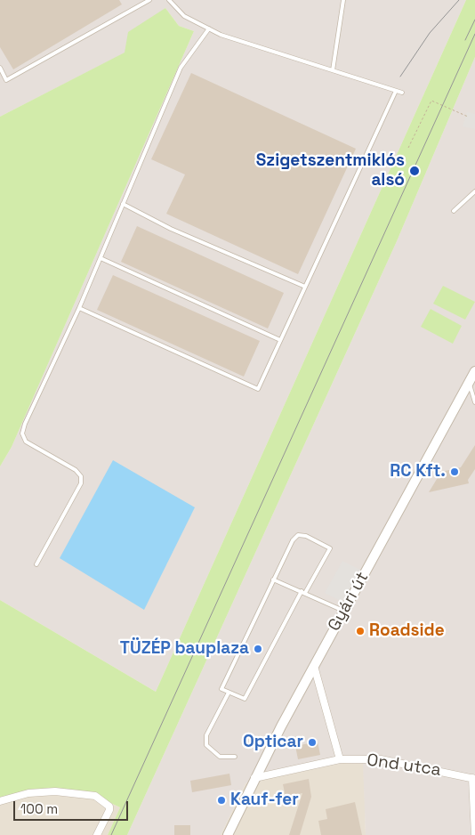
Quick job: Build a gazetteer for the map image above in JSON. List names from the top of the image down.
{
  "streets": {
    "street": ["Gyári út", "Ond utca"]
  },
  "crossings": [
    ["Gyári út", "Ond utca"]
  ],
  "places": [
    "Szigetszentmiklós alsó",
    "RC Kft.",
    "Roadside",
    "TÜZÉP bauplaza",
    "Opticar",
    "Kauf-fer"
  ],
  "scale_bar": "100 m"
}
